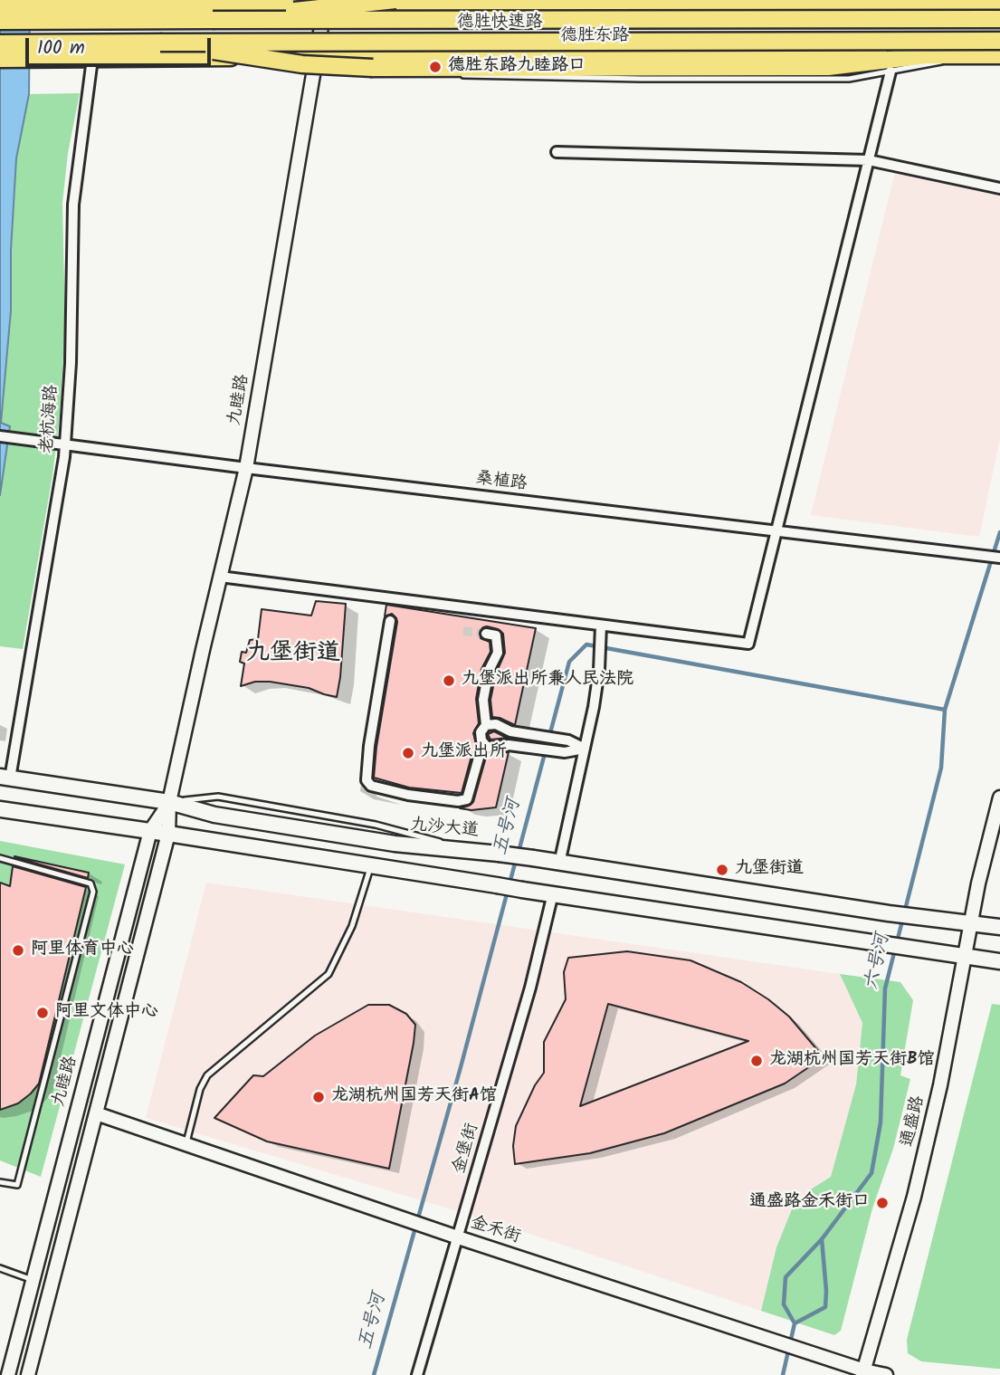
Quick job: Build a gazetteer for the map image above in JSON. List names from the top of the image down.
{
  "streets": {
    "main road": ["德胜快速路", "德胜东路", "九沙大道"],
    "street": [
      "九睦路",
      "老杭海路",
      "桑植路",
      "通盛路",
      "金堡街",
      "金禾街"
    ]
  },
  "crossings": [
    ["德胜东路", "九睦路"],
    ["德胜东路", "老杭海路"],
    ["九睦路", "桑植路"],
    ["九睦路", "九沙大道"],
    ["九睦路", "金禾街"],
    ["老杭海路", "桑植路"],
    ["老杭海路", "九沙大道"],
    ["九沙大道", "通盛路"],
    ["通盛路", "金禾街"],
    ["金堡街", "金禾街"]
  ],
  "districts": ["九堡街道"],
  "water": ["五号河", "六号河"],
  "places": [
    "德胜东路九睦路口",
    "九堡派出所兼人民法院",
    "九堡派出所",
    "九堡街道",
    "阿里体育中心",
    "阿里文体中心",
    "龙湖杭州国芳天街B馆",
    "龙湖杭州国芳天街A馆",
    "通盛路金禾街口"
  ],
  "scale_bar": "100 m"
}
